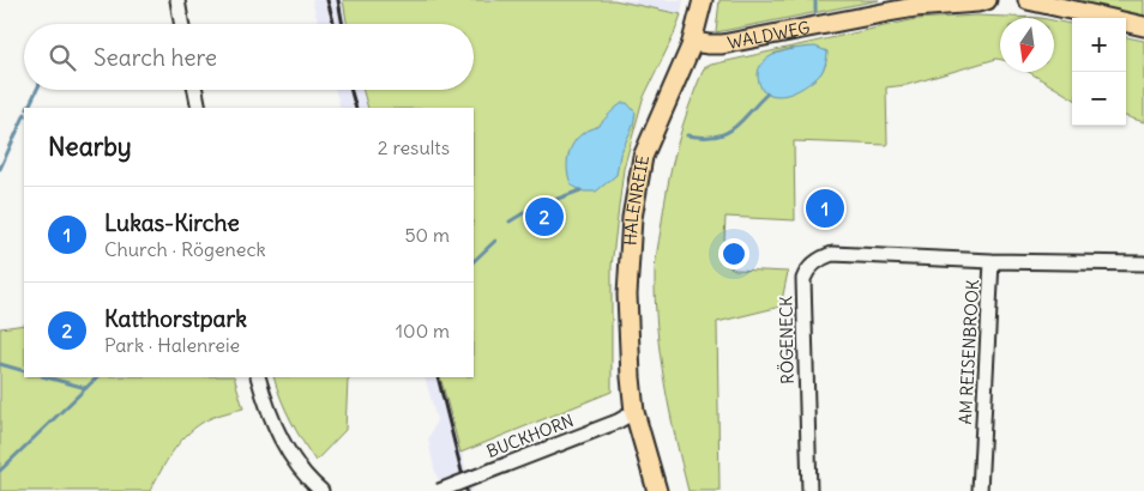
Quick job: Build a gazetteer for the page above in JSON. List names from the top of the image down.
{
  "streets": {
    "main road": ["WALDWEG", "HALENREIE"],
    "street": ["RÖGENECK", "AM REISENBROOK", "BUCKHORN"]
  },
  "crossings": [
    ["WALDWEG", "HALENREIE"],
    ["HALENREIE", "BUCKHORN"],
    ["RÖGENECK", "AM REISENBROOK"]
  ],
  "north": "bottom",
  "page": {
    "map_buttons": ["+", "−"],
    "search": "Search here",
    "heading": ["Nearby", "2 results"],
    "list": [
      {
        "mark": "1",
        "name": "Lukas-Kirche",
        "note": "Church · Rögeneck",
        "value": "50 m"
      },
      {
        "mark": "2",
        "name": "Katthorstpark",
        "note": "Park · Halenreie",
        "value": "100 m"
      }
    ],
    "pins": ["1", "2"]
  }
}
